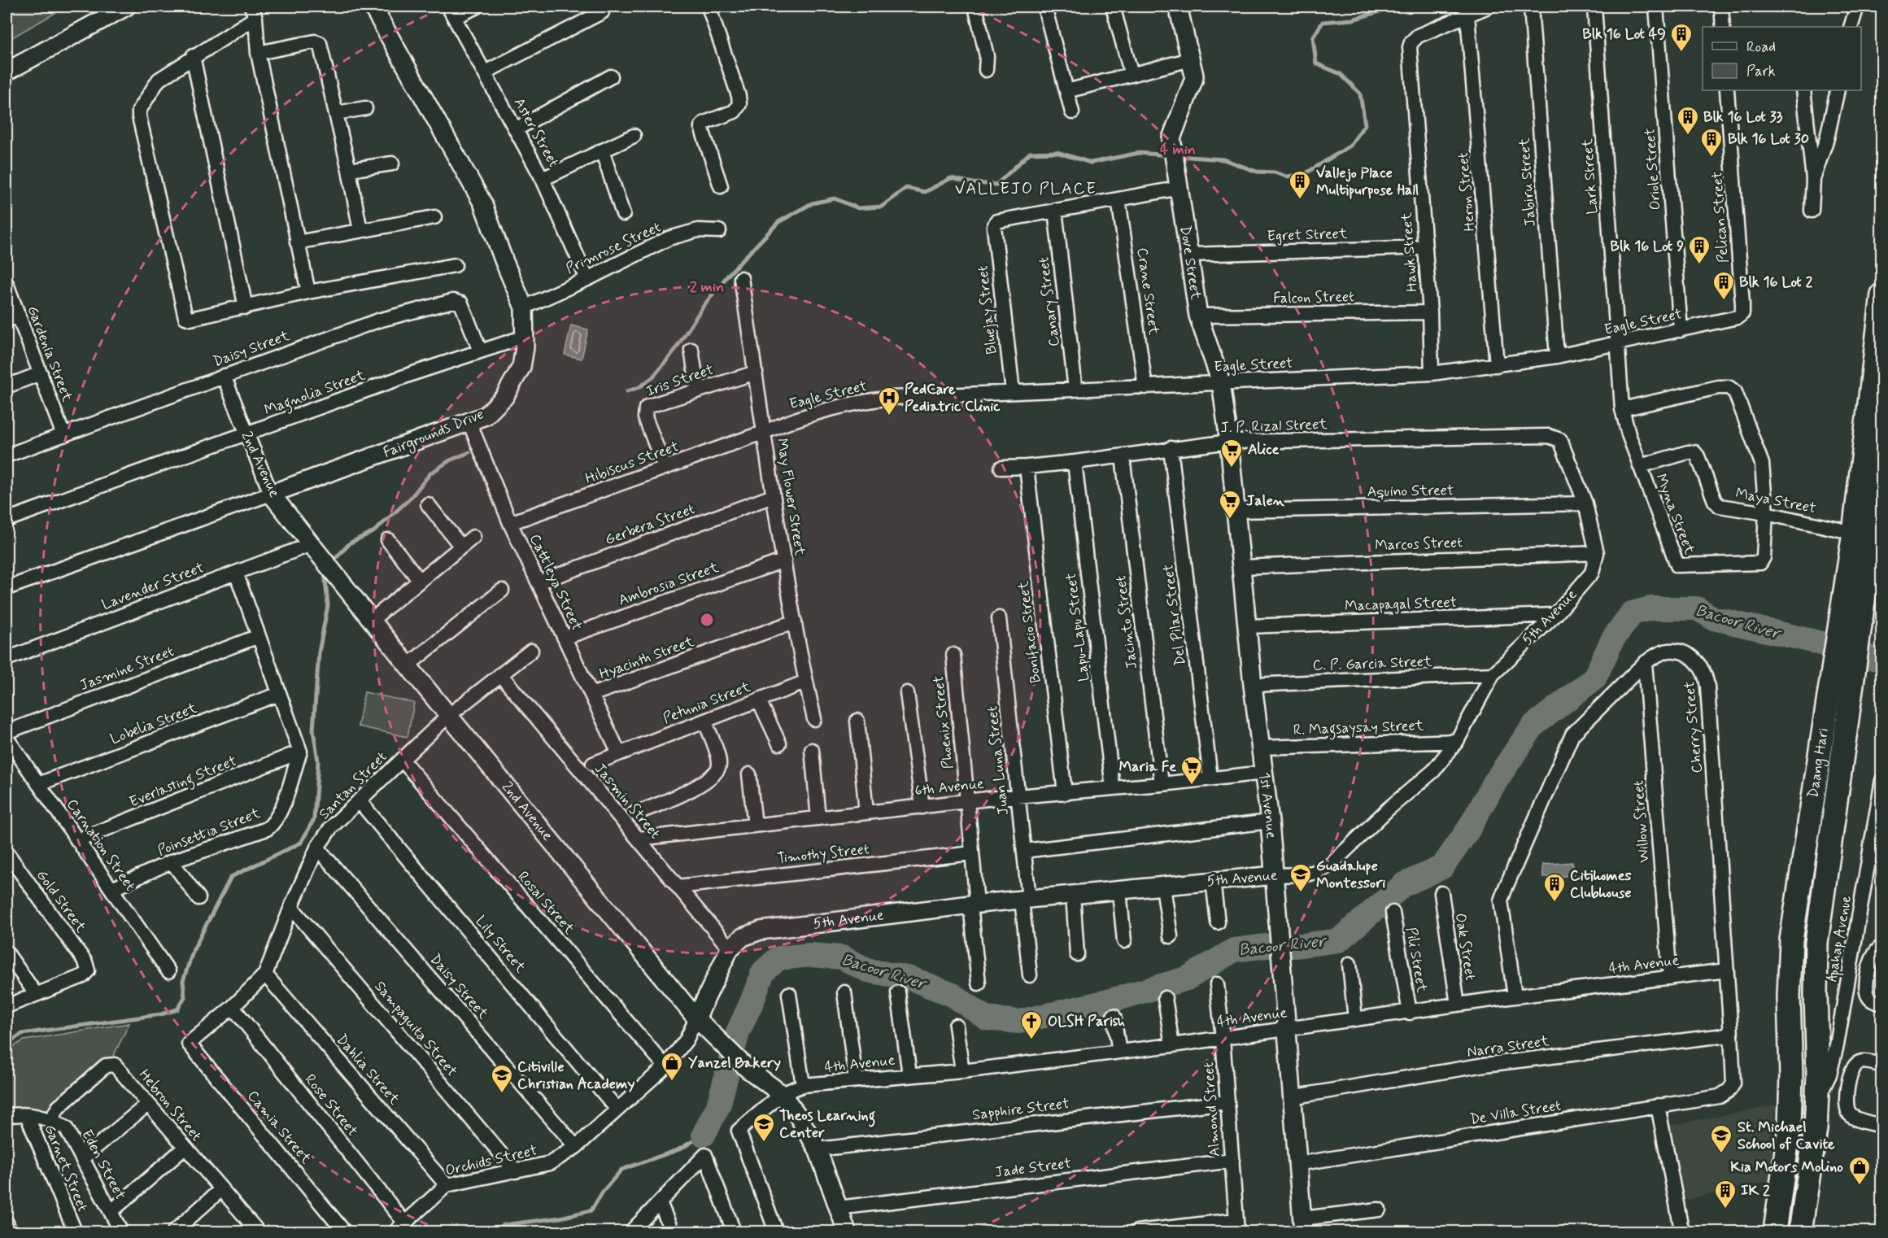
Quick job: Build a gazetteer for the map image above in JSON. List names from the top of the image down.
{
  "streets": {
    "main road": ["Daang Hari"],
    "street": [
      "Aster Street",
      "Oriole Street",
      "Lark Street",
      "Jabiru Street",
      "Heron Street",
      "Pelican Street",
      "Egret Street",
      "Primrose Street",
      "Hawk Street",
      "Dove Street",
      "Crane Street",
      "Falcon Street",
      "Canary Street",
      "Bluejay Street",
      "Eagle Street",
      "Daisy Street",
      "Gardenia Street",
      "Iris Street",
      "Magnolia Street",
      "J. P. Rizal Street",
      "Fairgrounds Drive",
      "Hibiscus Street",
      "2nd Avenue",
      "Aquino Street",
      "May Flower Street",
      "Maya Street",
      "Myna Street",
      "Gerbera Street",
      "Marcos Street",
      "Cattleya Street",
      "Ambrosia Street",
      "Lavender Street",
      "Macapagal Street",
      "Del Pilar Street",
      "5th Avenue",
      "Jacinto Street",
      "Lapu-Lapu Street",
      "Bonifacio Street",
      "Hyacinth Street",
      "C. P. Garcia Street",
      "Jasmine Street",
      "Petunia Street",
      "Phoenix Street",
      "Lobelia Street",
      "Cherry Street",
      "R. Magsaysay Street",
      "Juan Luna Street",
      "Everlasting Street",
      "Santan Street",
      "6th Avenue",
      "Jasmin Street",
      "1st Avenue",
      "Willow Street",
      "Poinsettia Street",
      "Carnation Street",
      "Timothy Street",
      "Gold Street",
      "Rosal Street",
      "Apahap Avenue",
      "Lily Street",
      "Oak Street",
      "Pili Street",
      "4th Avenue",
      "Sampaguita Street",
      "Narra Street",
      "Dahlia Street",
      "Hebron Street",
      "Rose Street",
      "Sapphire Street",
      "Almond Street",
      "De Villa Street",
      "Camia Street",
      "Orchids Street",
      "Eden Street",
      "Garnet Street",
      "Jade Street"
    ]
  },
  "crossings": [
    ["Aster Street", "Primrose Street"],
    ["Oriole Street", "Eagle Street"],
    ["Lark Street", "Eagle Street"],
    ["Lark Street", "Myna Street"],
    ["Jabiru Street", "Eagle Street"],
    ["Heron Street", "Hawk Street"],
    ["Heron Street", "Eagle Street"],
    ["Pelican Street", "Eagle Street"],
    ["Egret Street", "Hawk Street"],
    ["Egret Street", "Dove Street"],
    ["Primrose Street", "Fairgrounds Drive"],
    ["Hawk Street", "Falcon Street"],
    ["Hawk Street", "Eagle Street"],
    ["Dove Street", "Falcon Street"],
    ["Dove Street", "Eagle Street"],
    ["Dove Street", "1st Avenue"],
    ["Crane Street", "Eagle Street"],
    ["Canary Street", "Bluejay Street"],
    ["Canary Street", "Eagle Street"],
    ["Bluejay Street", "Eagle Street"],
    ["Eagle Street", "Hibiscus Street"],
    ["Eagle Street", "May Flower Street"],
    ["Eagle Street", "Myna Street"],
    ["Eagle Street", "1st Avenue"],
    ["Daisy Street", "Gardenia Street"],
    ["Daisy Street", "Magnolia Street"],
    ["Daisy Street", "2nd Avenue"],
    ["Daisy Street", "Santan Street"],
    ["Daisy Street", "Orchids Street"],
    ["Iris Street", "Hibiscus Street"],
    ["Iris Street", "May Flower Street"],
    ["Magnolia Street", "Fairgrounds Drive"],
    ["Magnolia Street", "2nd Avenue"],
    ["J. P. Rizal Street", "Aquino Street"],
    ["J. P. Rizal Street", "Del Pilar Street"],
    ["J. P. Rizal Street", "Jacinto Street"],
    ["J. P. Rizal Street", "Lapu-Lapu Street"],
    ["J. P. Rizal Street", "Bonifacio Street"],
    ["J. P. Rizal Street", "1st Avenue"],
    ["Fairgrounds Drive", "2nd Avenue"],
    ["Fairgrounds Drive", "Cattleya Street"],
    ["Hibiscus Street", "May Flower Street"],
    ["Hibiscus Street", "Cattleya Street"],
    ["2nd Avenue", "Lavender Street"],
    ["2nd Avenue", "Santan Street"],
    ["2nd Avenue", "4th Avenue"],
    ["2nd Avenue", "Sapphire Street"],
    ["2nd Avenue", "Orchids Street"],
    ["2nd Avenue", "Jade Street"],
    ["Aquino Street", "1st Avenue"],
    ["May Flower Street", "Gerbera Street"],
    ["May Flower Street", "Ambrosia Street"],
    ["May Flower Street", "Hyacinth Street"],
    ["May Flower Street", "Petunia Street"],
    ["Maya Street", "Myna Street"],
    ["Maya Street", "Daang Hari"],
    ["Gerbera Street", "Cattleya Street"],
    ["Marcos Street", "5th Avenue"],
    ["Marcos Street", "1st Avenue"],
    ["Cattleya Street", "Ambrosia Street"],
    ["Cattleya Street", "Hyacinth Street"],
    ["Cattleya Street", "Petunia Street"],
    ["Macapagal Street", "5th Avenue"],
    ["Macapagal Street", "1st Avenue"],
    ["Del Pilar Street", "6th Avenue"],
    ["5th Avenue", "C. P. Garcia Street"],
    ["5th Avenue", "Phoenix Street"],
    ["5th Avenue", "R. Magsaysay Street"],
    ["5th Avenue", "Juan Luna Street"],
    ["5th Avenue", "Jasmin Street"],
    ["5th Avenue", "1st Avenue"],
    ["Jacinto Street", "6th Avenue"],
    ["Lapu-Lapu Street", "6th Avenue"],
    ["Bonifacio Street", "6th Avenue"],
    ["C. P. Garcia Street", "1st Avenue"],
    ["Phoenix Street", "6th Avenue"],
    ["Phoenix Street", "Timothy Street"],
    ["Lobelia Street", "Carnation Street"],
    ["Cherry Street", "Willow Street"],
    ["Cherry Street", "4th Avenue"],
    ["Cherry Street", "Narra Street"],
    ["Cherry Street", "De Villa Street"],
    ["R. Magsaysay Street", "1st Avenue"],
    ["Juan Luna Street", "6th Avenue"],
    ["Daang Hari", "Apahap Avenue"],
    ["Everlasting Street", "Poinsettia Street"],
    ["Everlasting Street", "Carnation Street"],
    ["Santan Street", "Jasmin Street"],
    ["Santan Street", "Rosal Street"],
    ["Santan Street", "Lily Street"],
    ["Santan Street", "Sampaguita Street"],
    ["Santan Street", "Dahlia Street"],
    ["Santan Street", "Rose Street"],
    ["Santan Street", "Camia Street"],
    ["6th Avenue", "Jasmin Street"],
    ["6th Avenue", "1st Avenue"],
    ["Jasmin Street", "Timothy Street"],
    ["1st Avenue", "4th Avenue"],
    ["1st Avenue", "Narra Street"],
    ["1st Avenue", "De Villa Street"],
    ["Willow Street", "4th Avenue"],
    ["Poinsettia Street", "Carnation Street"],
    ["Rosal Street", "Orchids Street"],
    ["Lily Street", "Orchids Street"],
    ["Oak Street", "4th Avenue"],
    ["Pili Street", "4th Avenue"],
    ["4th Avenue", "Almond Street"],
    ["Sampaguita Street", "Orchids Street"],
    ["Dahlia Street", "Orchids Street"],
    ["Hebron Street", "Eden Street"],
    ["Rose Street", "Orchids Street"],
    ["Sapphire Street", "Almond Street"],
    ["Almond Street", "Jade Street"]
  ],
  "districts": ["VALLEJO PLACE"],
  "water": ["Bacoor River"],
  "places": {
    "building": [
      "Blk 16 Lot 49",
      "Blk 16 Lot 33",
      "Blk 16 Lot 30",
      "Vallejo Place Multipurpose Hall",
      "Blk 16 Lot 9",
      "Blk 16 Lot 2",
      "Citihomes Clubhouse",
      "IK 2"
    ],
    "hospital": ["PedCare Pediatric Clinic"],
    "supermarket": ["Alice", "Jalen", "Maria Fe"],
    "school or university": [
      "Guadalupe Montessori",
      "Citiville Christian Academy",
      "Theos Learning Center",
      "St. Michael School of Cavite"
    ],
    "church": ["OLSH Parish"],
    "shop": ["Yanzel Bakery", "Kia Motors Molino"]
  },
  "legend": ["Road", "Park"],
  "rings": ["4 min", "2 min"]
}
